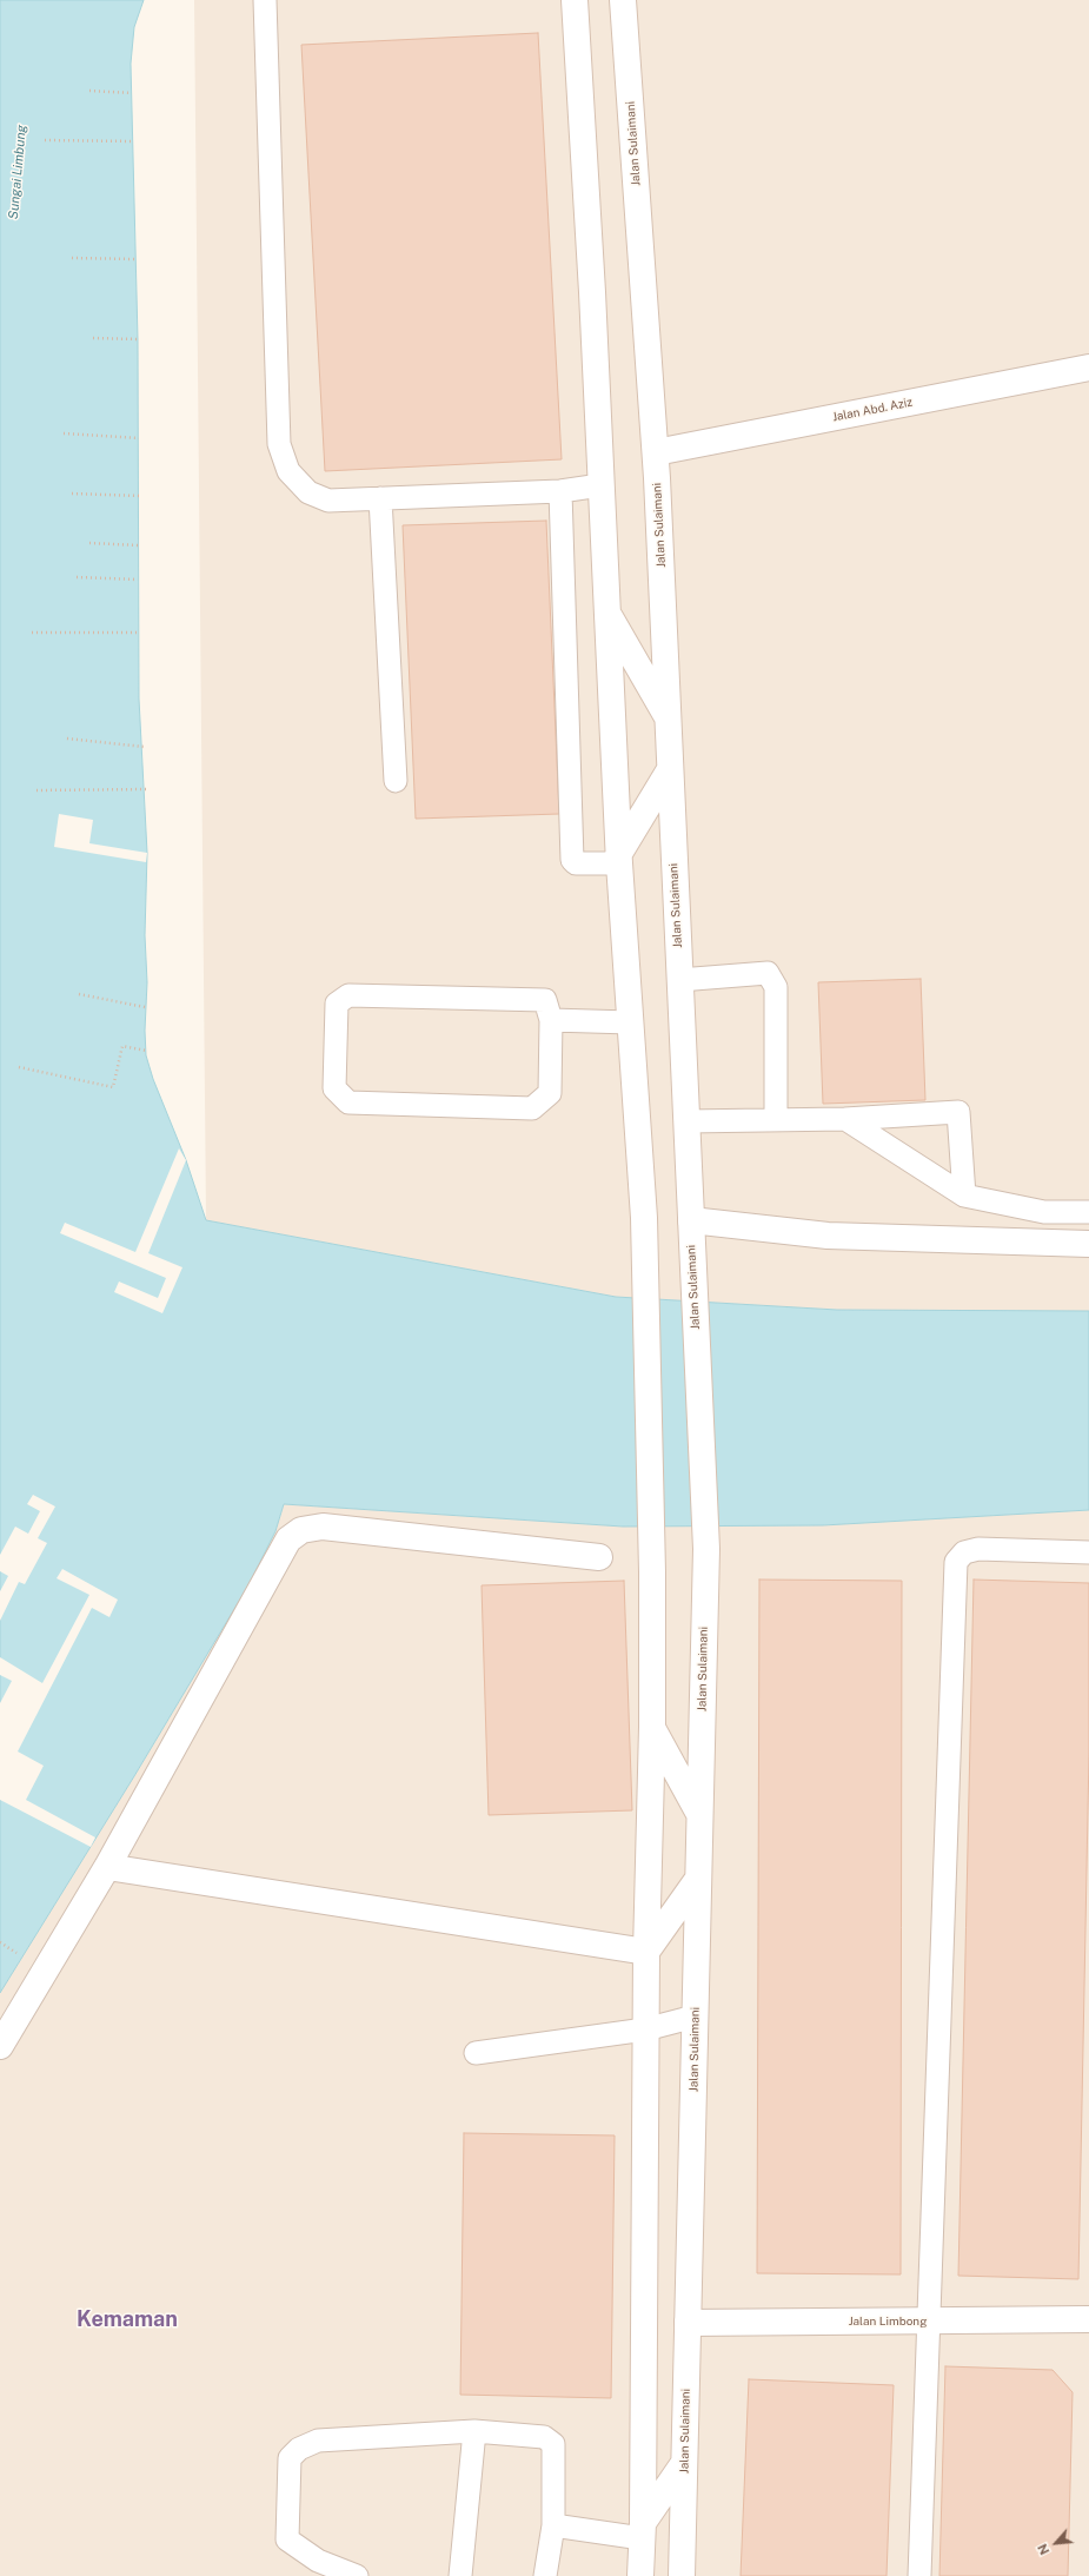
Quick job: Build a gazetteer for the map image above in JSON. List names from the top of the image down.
{
  "streets": {
    "main road": ["Jalan Sulaimani", "Jalan Abd. Aziz", "Jalan Limbong"]
  },
  "crossings": [
    ["Jalan Sulaimani", "Jalan Abd. Aziz"],
    ["Jalan Sulaimani", "Jalan Limbong"]
  ],
  "districts": ["Kemaman"],
  "water": ["Sungai Limbung"],
  "north": "bottom left"
}
